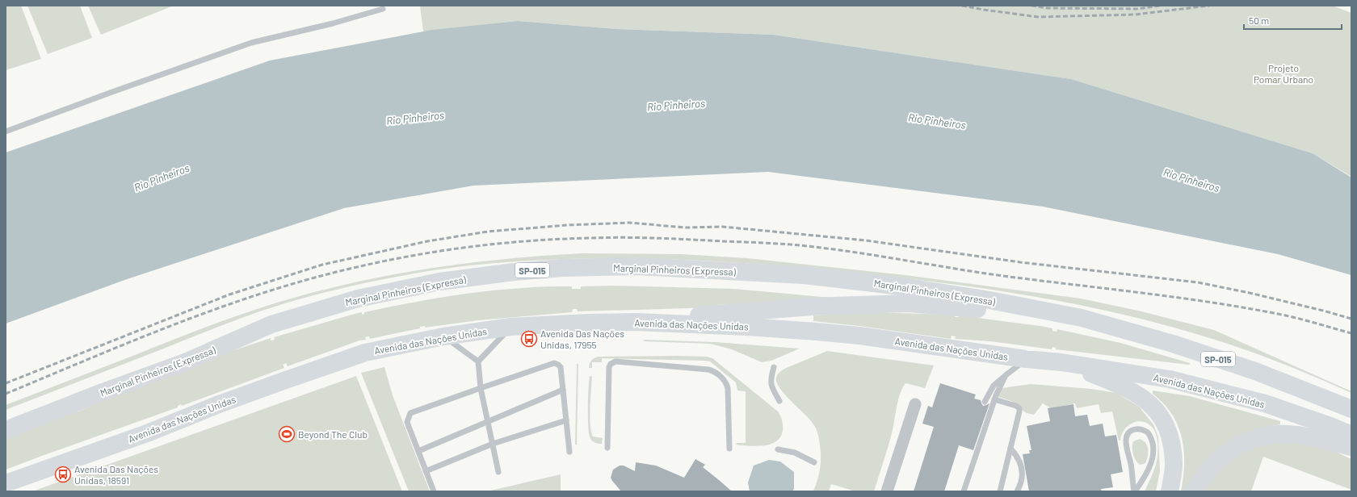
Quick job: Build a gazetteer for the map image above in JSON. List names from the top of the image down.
{
  "streets": {
    "highway": ["Marginal Pinheiros (Expressa)", "SP-015", "Avenida das Nações Unidas"]
  },
  "water": ["Rio Pinheiros"],
  "parks": ["Projeto Pomar Urbano"],
  "places": {
    "bus stop": ["Avenida Das Nações Unidas, 17955", "Avenida Das Nações Unidas, 18591"],
    "sports": ["Beyond The Club"]
  },
  "scale_bar": "50 m"
}
